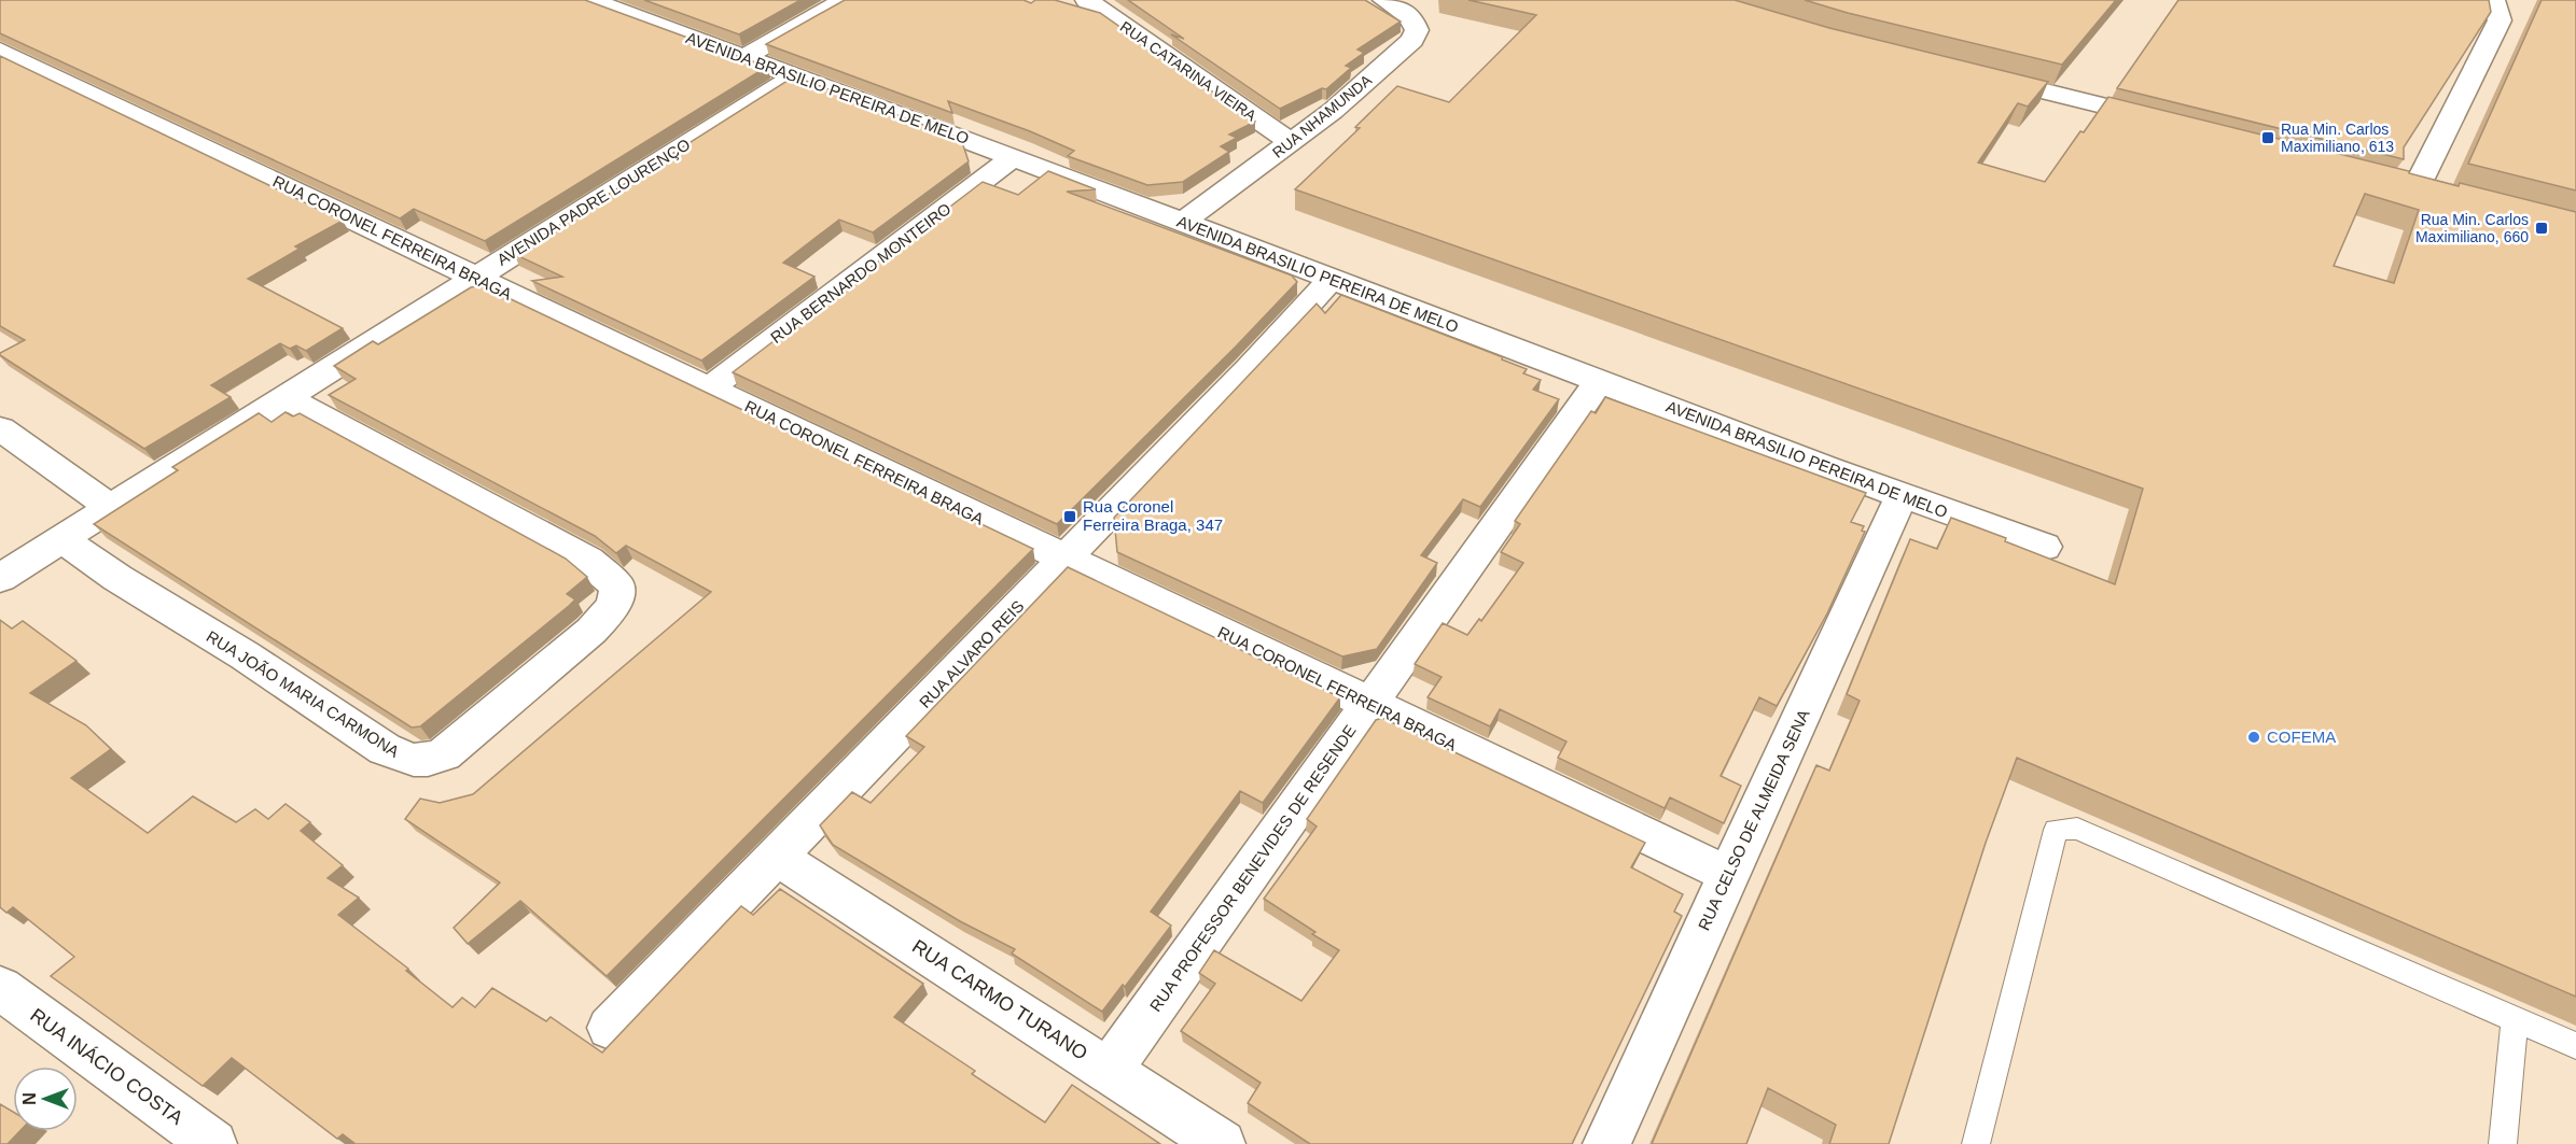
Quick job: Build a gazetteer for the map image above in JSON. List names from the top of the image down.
{
  "streets": {
    "street": [
      "RUA CATARINA VIEIRA",
      "AVENIDA BRASILIO PEREIRA DE MELO",
      "RUA NHAMUNDA",
      "AVENIDA PADRE LOURENÇO",
      "RUA CORONEL FERREIRA BRAGA",
      "RUA BERNARDO MONTEIRO",
      "RUA ALVARO REIS",
      "RUA JOÃO MARIA CARMONA",
      "RUA CELSO DE ALMEIDA SENA",
      "RUA PROFESSOR BENEVIDES DE RESENDE",
      "RUA CARMO TURANO",
      "RUA INÁCIO COSTA"
    ]
  },
  "crossings": [
    ["RUA CATARINA VIEIRA", "RUA NHAMUNDA"],
    ["AVENIDA BRASILIO PEREIRA DE MELO", "RUA NHAMUNDA"],
    ["AVENIDA BRASILIO PEREIRA DE MELO", "AVENIDA PADRE LOURENÇO"],
    ["AVENIDA BRASILIO PEREIRA DE MELO", "RUA BERNARDO MONTEIRO"],
    ["AVENIDA BRASILIO PEREIRA DE MELO", "RUA ALVARO REIS"],
    ["AVENIDA BRASILIO PEREIRA DE MELO", "RUA CELSO DE ALMEIDA SENA"],
    ["AVENIDA BRASILIO PEREIRA DE MELO", "RUA PROFESSOR BENEVIDES DE RESENDE"],
    ["AVENIDA PADRE LOURENÇO", "RUA CORONEL FERREIRA BRAGA"],
    ["AVENIDA PADRE LOURENÇO", "RUA JOÃO MARIA CARMONA"],
    ["RUA CORONEL FERREIRA BRAGA", "RUA BERNARDO MONTEIRO"],
    ["RUA CORONEL FERREIRA BRAGA", "RUA ALVARO REIS"],
    ["RUA CORONEL FERREIRA BRAGA", "RUA CELSO DE ALMEIDA SENA"],
    ["RUA CORONEL FERREIRA BRAGA", "RUA PROFESSOR BENEVIDES DE RESENDE"],
    ["RUA ALVARO REIS", "RUA CARMO TURANO"],
    ["RUA PROFESSOR BENEVIDES DE RESENDE", "RUA CARMO TURANO"]
  ],
  "places": {
    "transit": ["Rua Min. Carlos Maximiliano, 613", "Rua Min. Carlos Maximiliano, 660", "Rua Coronel Ferreira Braga, 347"],
    "other": ["COFEMA"]
  },
  "north": "left"
}
